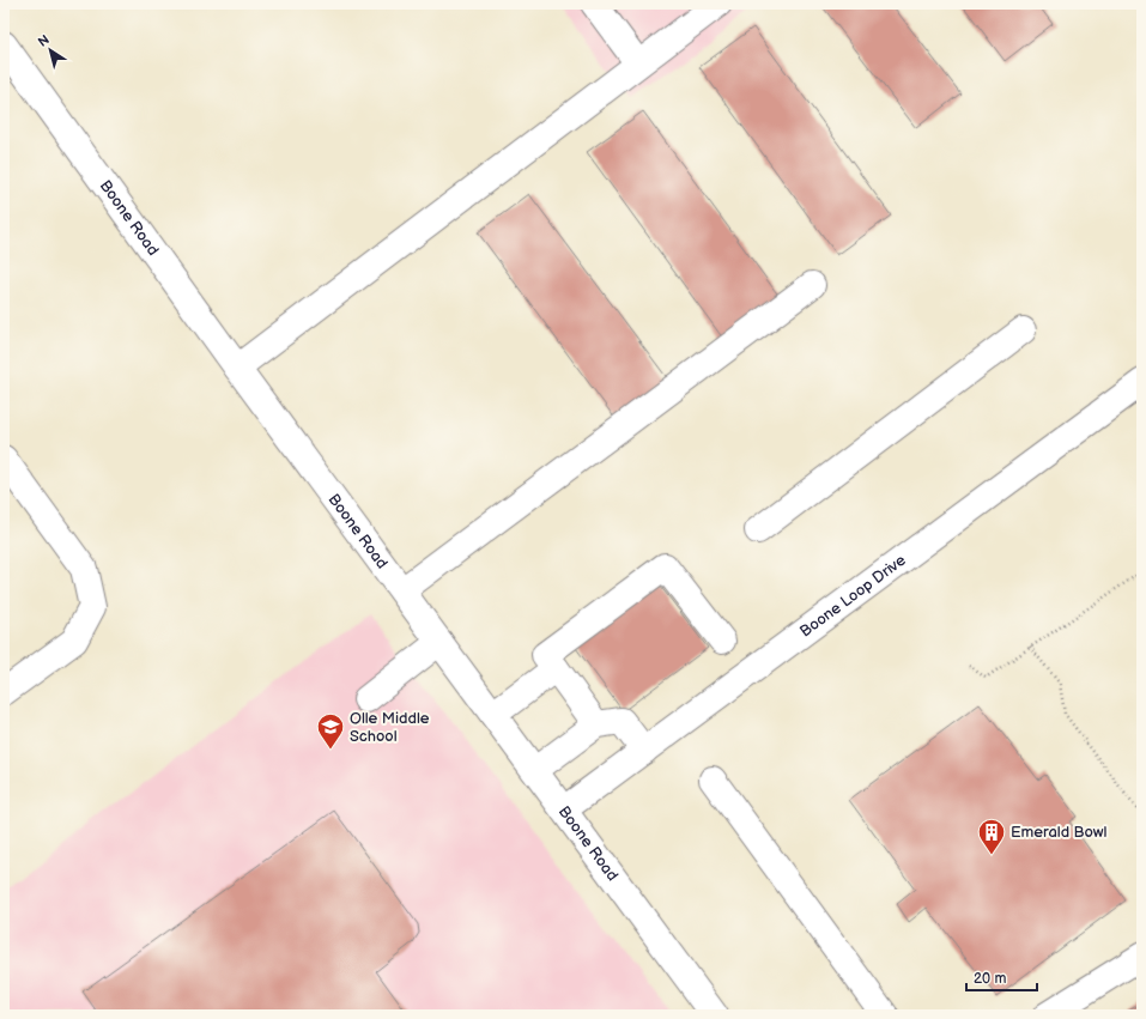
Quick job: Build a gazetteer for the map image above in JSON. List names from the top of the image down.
{
  "streets": {
    "street": ["Boone Road", "Boone Loop Drive"]
  },
  "crossings": [
    ["Boone Road", "Boone Loop Drive"]
  ],
  "places": {
    "school or university": ["Olle Middle School"],
    "building": ["Emerald Bowl"]
  },
  "scale_bar": "20 m",
  "north": "top left"
}
